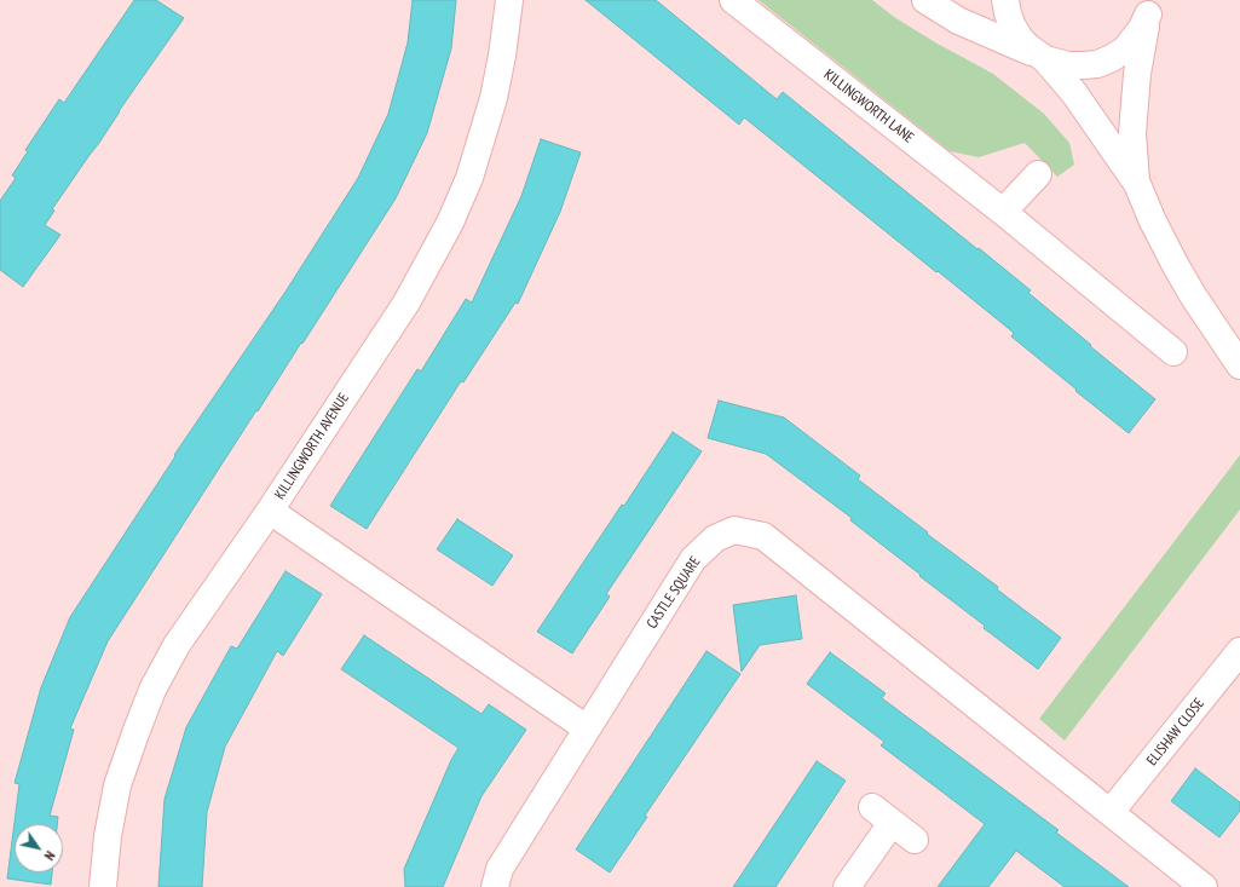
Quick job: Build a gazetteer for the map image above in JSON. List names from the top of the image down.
{
  "streets": {
    "street": [
      "KILLINGWORTH LANE",
      "KILLINGWORTH AVENUE",
      "CASTLE SQUARE",
      "ELISHAW CLOSE"
    ]
  },
  "crossings": [
    ["CASTLE SQUARE", "ELISHAW CLOSE"]
  ],
  "north": "bottom right"
}
